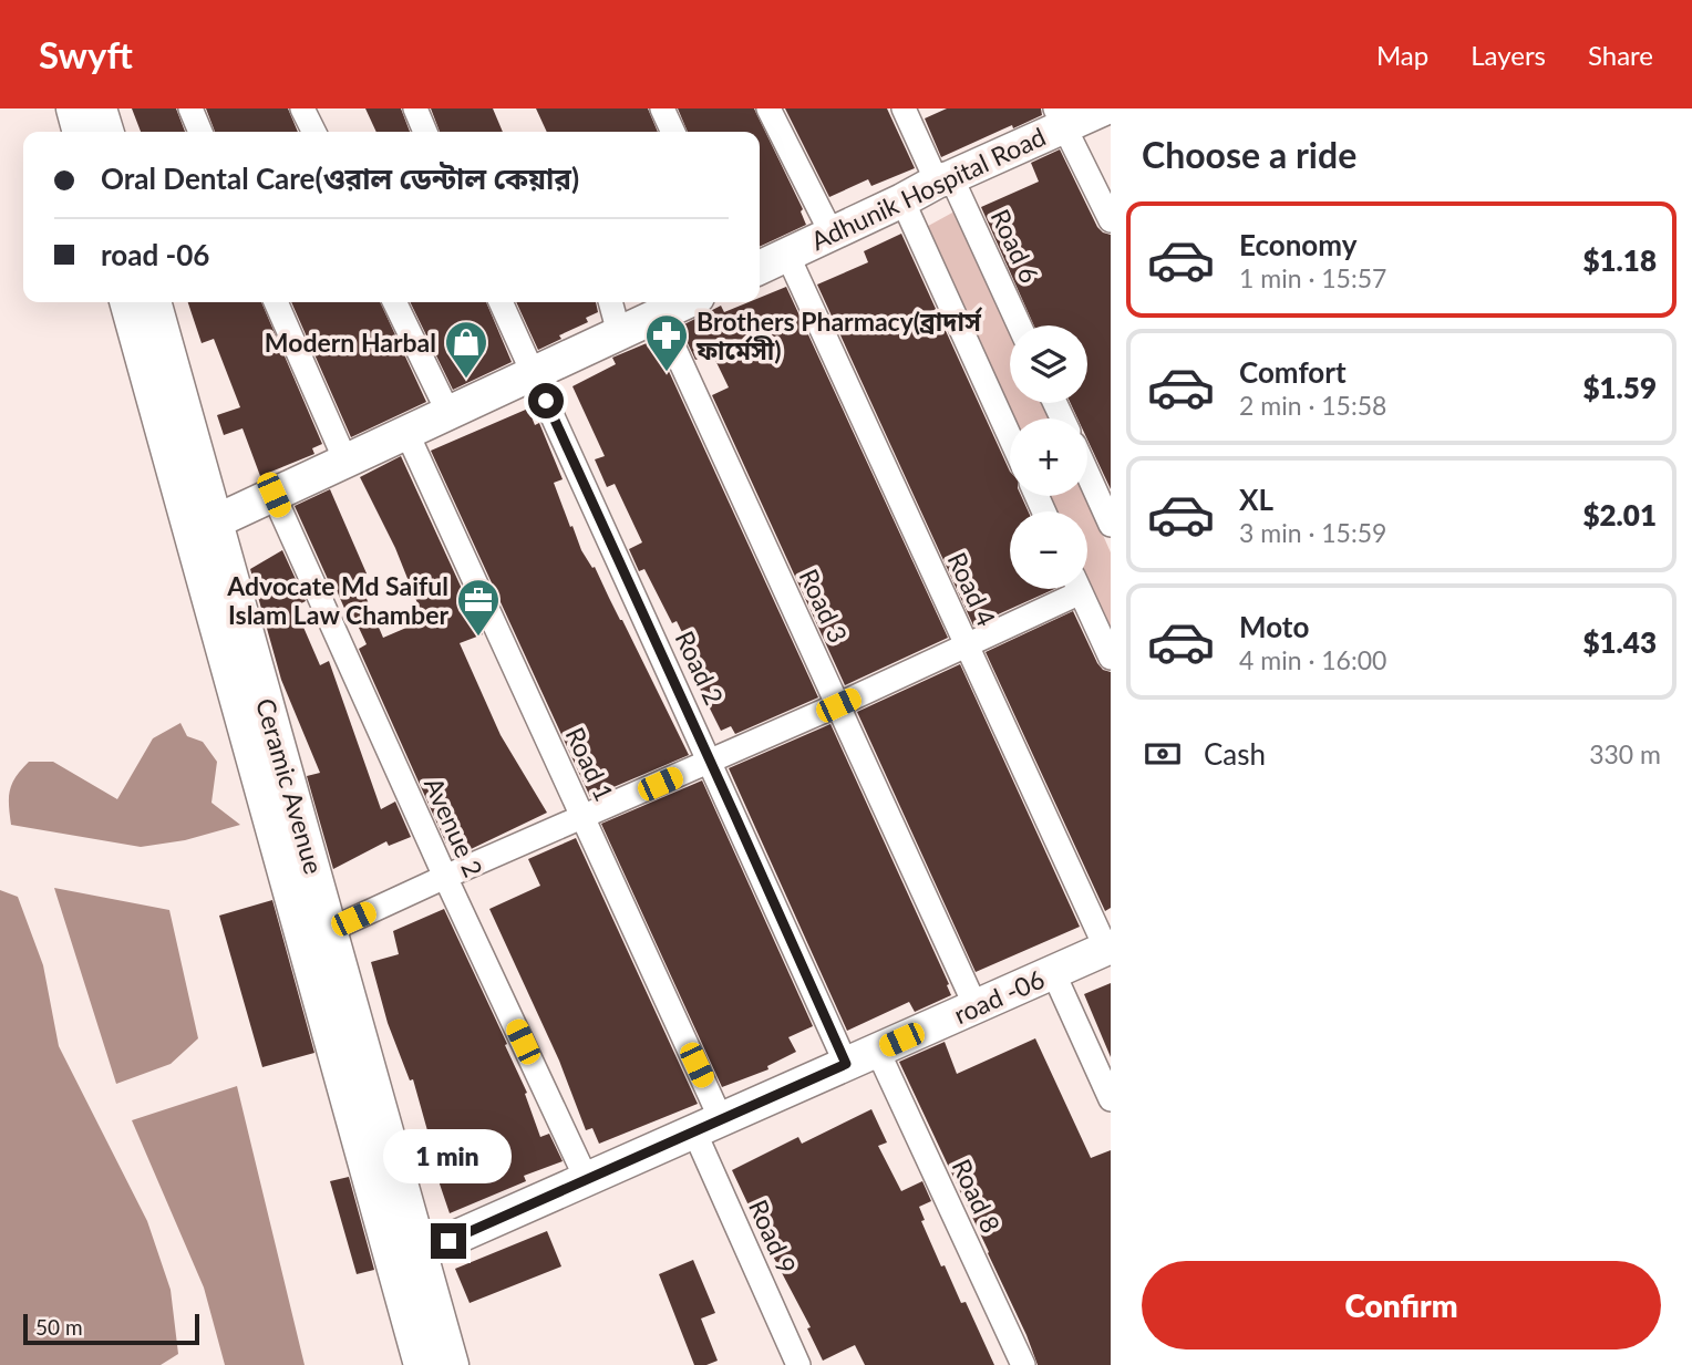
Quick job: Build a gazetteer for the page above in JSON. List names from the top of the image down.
{
  "streets": {
    "main road": ["Adhunik Hospital Road", "Ceramic Avenue", "road -06"],
    "street": [
      "Road 6",
      "Road 4",
      "Road 3",
      "Road 2",
      "Road 1",
      "Avenue 2",
      "Road 8",
      "Road 9"
    ]
  },
  "crossings": [
    ["Adhunik Hospital Road", "Road 6"],
    ["Adhunik Hospital Road", "Road 4"],
    ["Road 4", "road -06"],
    ["Road 3", "road -06"],
    ["Road 2", "road -06"],
    ["Road 1", "road -06"],
    ["Road 1", "Road 9"],
    ["Ceramic Avenue", "road -06"],
    ["Avenue 2", "road -06"],
    ["road -06", "Road 8"],
    ["road -06", "Road 9"]
  ],
  "places": {
    "pharmacy": ["Brothers Pharmacy(ব্রাদার্স ফার্মেসী)"],
    "shop": ["Modern Harbal"],
    "office": ["Advocate Md Saiful Islam Law Chamber"]
  },
  "scale_bar": "50 m",
  "page": {
    "header": "Swyft",
    "nav": ["Map", "Layers", "Share"],
    "heading": "Choose a ride",
    "banner": ["Oral Dental Care(ওরাল ডেন্টাল কেয়ার)", "road -06"],
    "list": [
      {
        "name": "Economy",
        "note": "1 min · 15:57",
        "value": "$1.18"
      },
      {
        "name": "Comfort",
        "note": "2 min · 15:58",
        "value": "$1.59"
      },
      {
        "name": "XL",
        "note": "3 min · 15:59",
        "value": "$2.01"
      },
      {
        "name": "Moto",
        "note": "4 min · 16:00",
        "value": "$1.43"
      }
    ],
    "map_buttons": ["+", "−"],
    "pay": ["Cash", "330 m"],
    "bubble": "1 min",
    "buttons": "Confirm",
    "scale": "50 m"
  }
}
